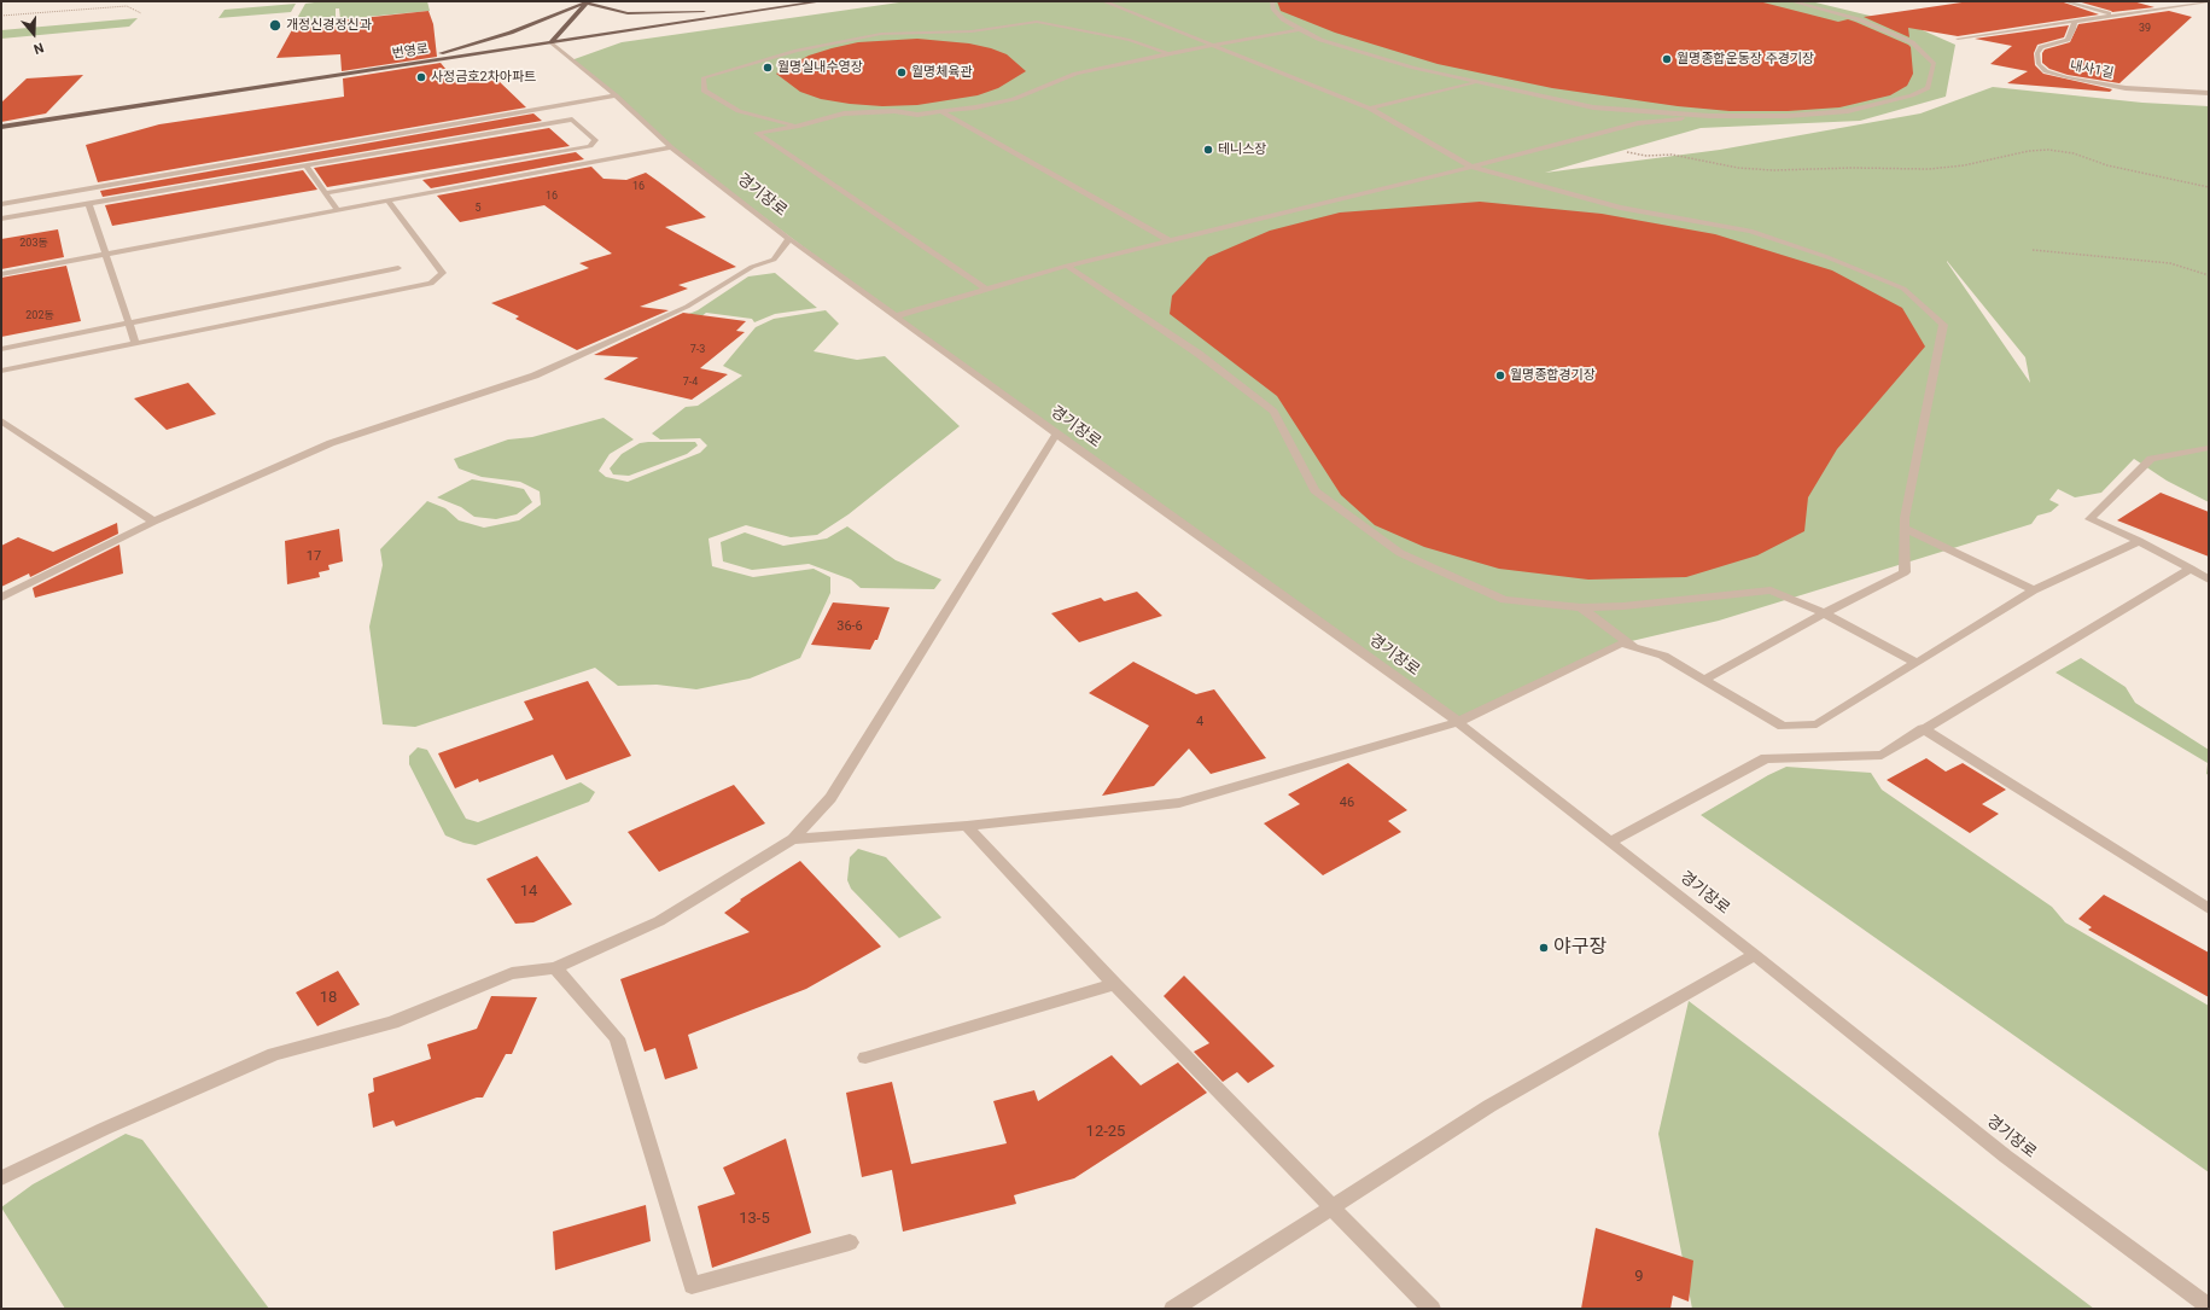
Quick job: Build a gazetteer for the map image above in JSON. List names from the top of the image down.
{
  "streets": {
    "main road": ["번영로"],
    "street": ["내사1길", "경기장로"]
  },
  "crossings": [
    ["번영로", "경기장로"]
  ],
  "places": [
    "개정신경정신과",
    "월명종합운동장 주경기장",
    "월명실내수영장",
    "월명체육관",
    "사정금호2차아파트",
    "테니스장",
    "월명종합경기장",
    "야구장"
  ],
  "house_numbers": [
    "39",
    "16",
    "16",
    "5",
    "203동",
    "202동",
    "7-3",
    "7-4",
    "17",
    "36-6",
    "4",
    "46",
    "14",
    "18",
    "12-25",
    "13-5",
    "9"
  ],
  "north": "bottom"
}
